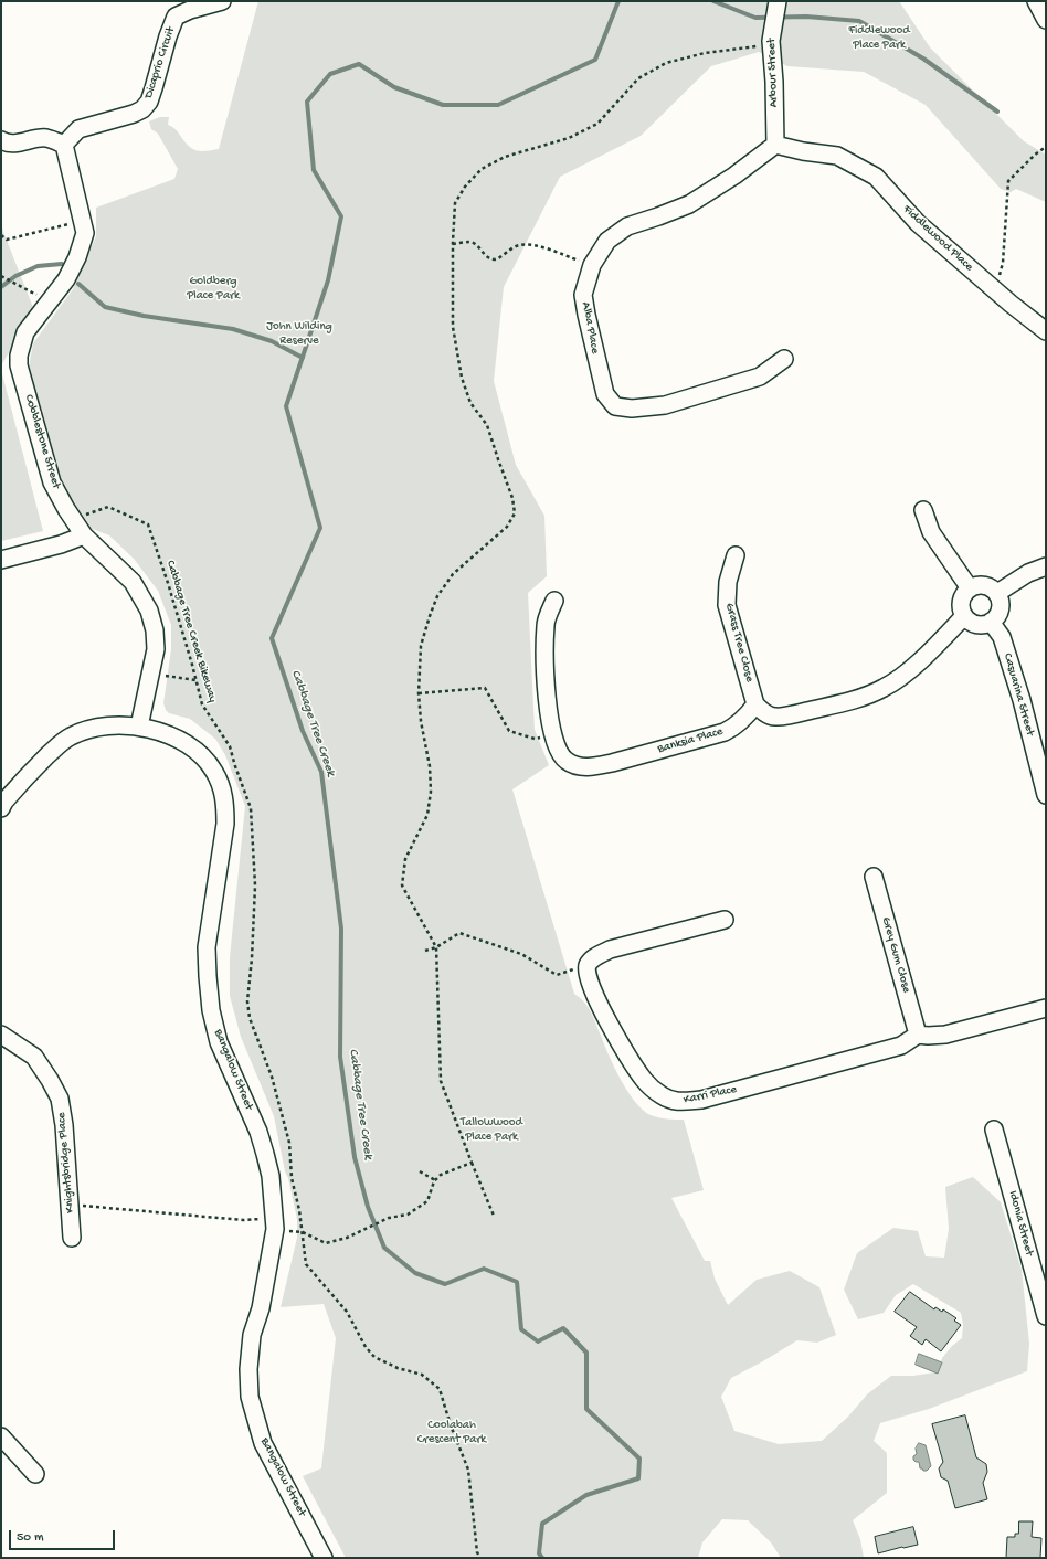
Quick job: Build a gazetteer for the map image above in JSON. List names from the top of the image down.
{
  "streets": {
    "street": [
      "Dicaprio Circuit",
      "Arbour Street",
      "Fiddlewood Place",
      "Alba Place",
      "Cobblestone Street",
      "Grass Tree Close",
      "Casuarina Street",
      "Banksia Place",
      "Grey Gum Close",
      "Bangalow Street",
      "Karri Place",
      "Knightsbridge Place",
      "Idonia Street"
    ],
    "path": ["Cabbage Tree Creek Bikeway"]
  },
  "crossings": [
    ["Dicaprio Circuit", "Cobblestone Street"],
    ["Arbour Street", "Fiddlewood Place"],
    ["Arbour Street", "Alba Place"],
    ["Fiddlewood Place", "Alba Place"],
    ["Cobblestone Street", "Cabbage Tree Creek Bikeway"],
    ["Cobblestone Street", "Bangalow Street"],
    ["Grass Tree Close", "Banksia Place"],
    ["Grey Gum Close", "Karri Place"]
  ],
  "water": ["Cabbage Tree Creek"],
  "parks": [
    "Fiddlewood Place Park",
    "Goldberg Place Park",
    "John Wilding Reserve",
    "Tallowwood Place Park",
    "Coolabah Crescent Park"
  ],
  "scale_bar": "50 m"
}
